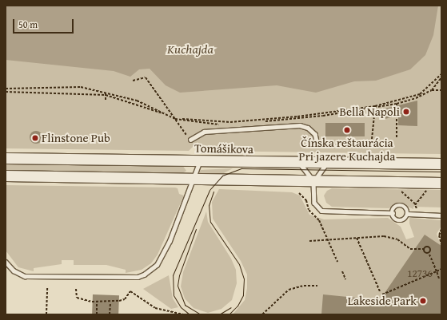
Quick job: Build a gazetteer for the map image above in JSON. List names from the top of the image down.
{
  "streets": {
    "main road": ["Tomášikova"]
  },
  "water": ["Kuchajda"],
  "places": [
    "Bella Napoli",
    "Čínska reštaurácia Pri jazere Kuchajda",
    "Flinstone Pub",
    "Lakeside Park"
  ],
  "house_numbers": ["12736"],
  "scale_bar": "50 m"
}
